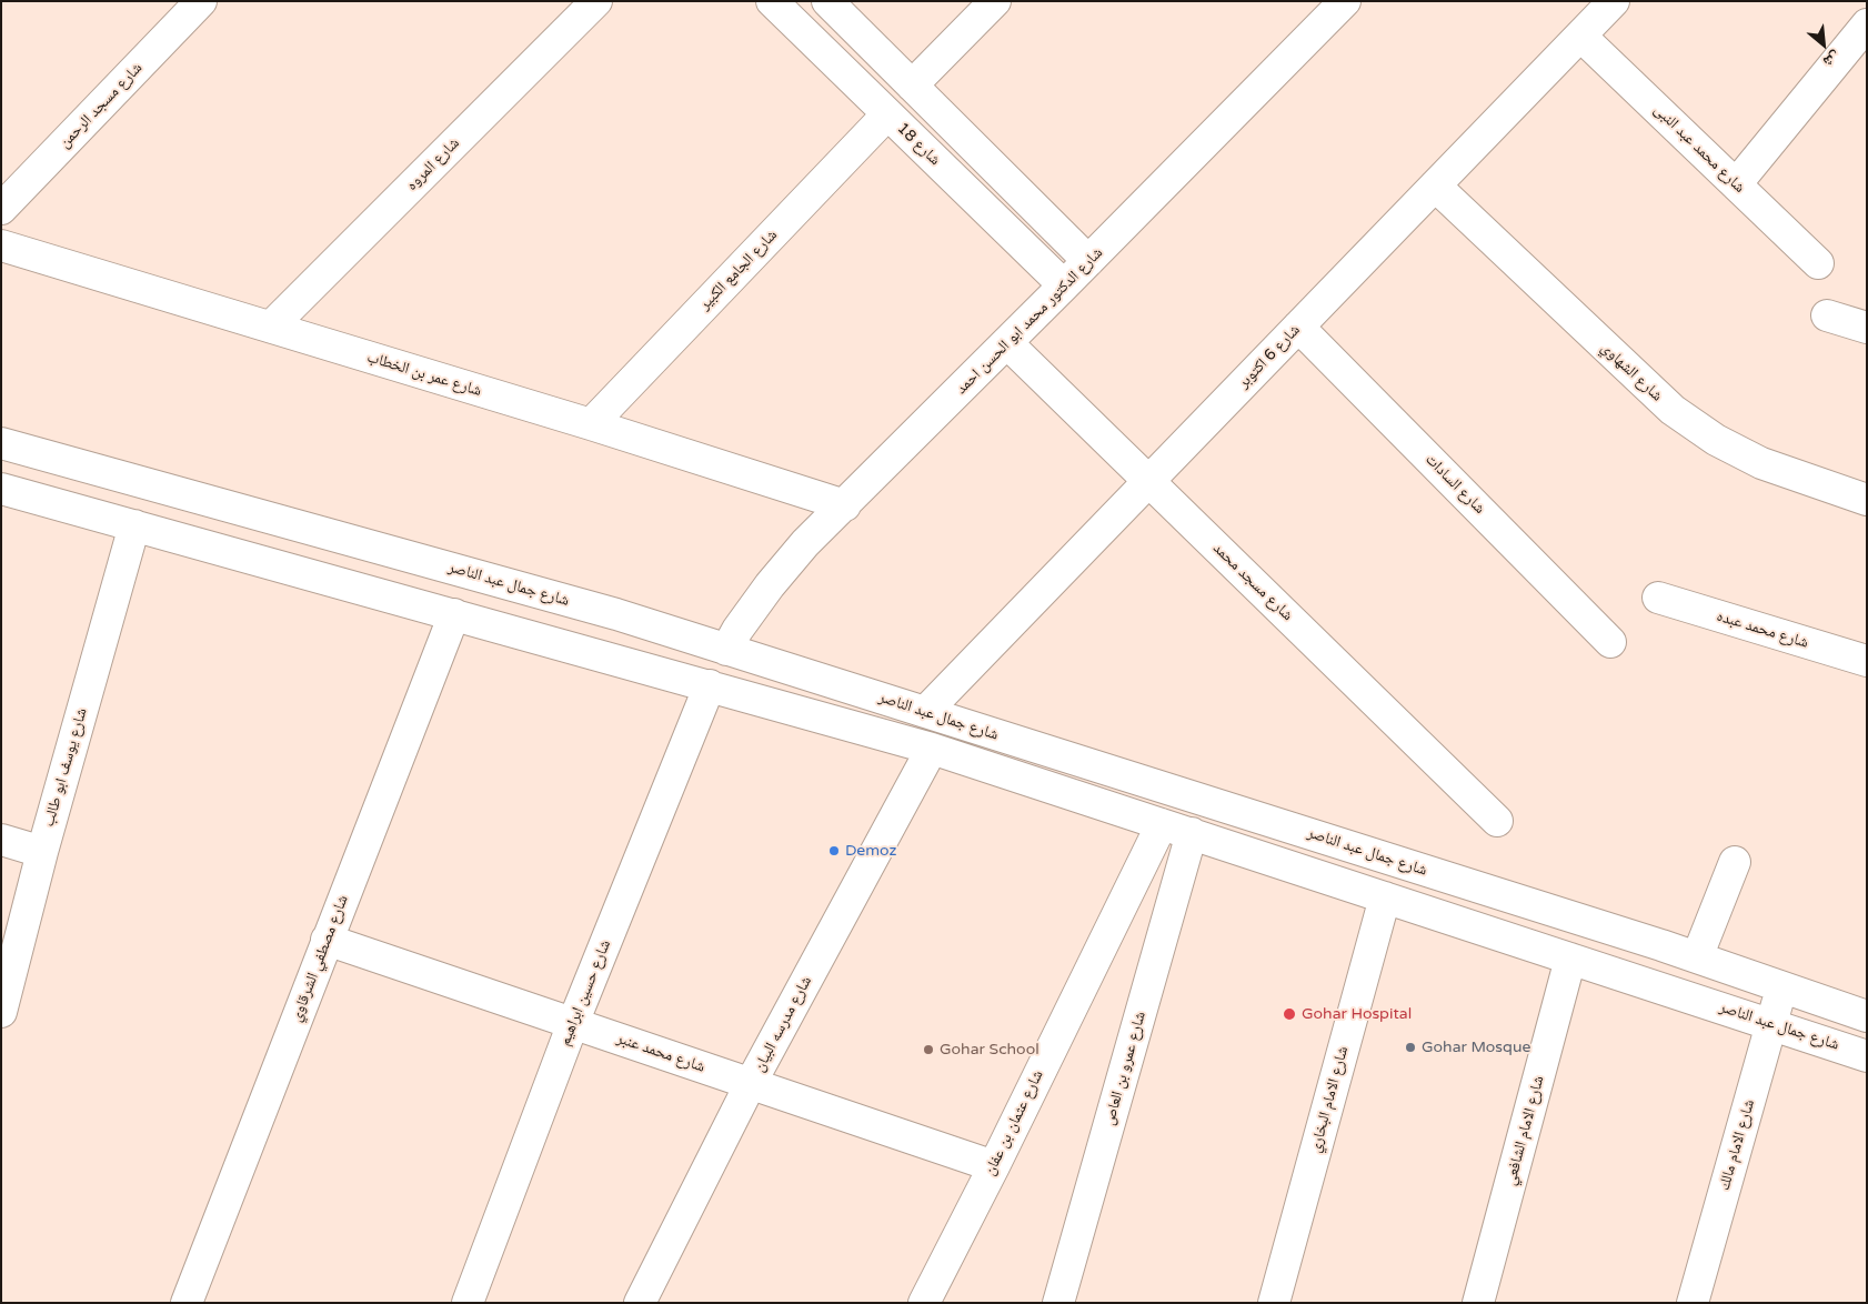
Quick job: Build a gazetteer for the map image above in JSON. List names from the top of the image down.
{
  "streets": {
    "street": [
      "شارع مسجد الرحمن",
      "شارع 18",
      "شارع محمد عبد النبى",
      "شارع المروه",
      "شارع الجامع الكبير",
      "شارع الدكتور محمد ابو الحسن احمد",
      "شارع 6 اكتوبر",
      "شارع الشهاوي",
      "شارع عمر بن الخطاب",
      "شارع السادات",
      "شارع مسجد محمد",
      "شارع جمال عبد الناصر",
      "شارع محمد عبده",
      "شارع يوسف ابو طالب",
      "شارع مصطفي الشرقاوي",
      "شارع حسين ابراهيم",
      "شارع مدرسه البيان",
      "شارع محمد عنبر",
      "شارع عمرو بن العاص",
      "شارع الامام البخاري",
      "شارع عثمان بن عفان",
      "شارع الامام الشافعي",
      "شارع الامام مالك"
    ]
  },
  "crossings": [
    ["شارع 18", "شارع الجامع الكبير"],
    ["شارع 18", "شارع الدكتور محمد ابو الحسن احمد"],
    ["شارع محمد عبد النبى", "شارع 6 اكتوبر"],
    ["شارع المروه", "شارع عمر بن الخطاب"],
    ["شارع الجامع الكبير", "شارع عمر بن الخطاب"],
    ["شارع الدكتور محمد ابو الحسن احمد", "شارع عمر بن الخطاب"],
    ["شارع الدكتور محمد ابو الحسن احمد", "شارع مسجد محمد"],
    ["شارع الدكتور محمد ابو الحسن احمد", "شارع جمال عبد الناصر"],
    ["شارع 6 اكتوبر", "شارع الشهاوي"],
    ["شارع 6 اكتوبر", "شارع السادات"],
    ["شارع 6 اكتوبر", "شارع مسجد محمد"],
    ["شارع 6 اكتوبر", "شارع جمال عبد الناصر"],
    ["شارع جمال عبد الناصر", "شارع يوسف ابو طالب"],
    ["شارع جمال عبد الناصر", "شارع مصطفي الشرقاوي"],
    ["شارع جمال عبد الناصر", "شارع حسين ابراهيم"],
    ["شارع جمال عبد الناصر", "شارع مدرسه البيان"],
    ["شارع جمال عبد الناصر", "شارع عمرو بن العاص"],
    ["شارع جمال عبد الناصر", "شارع الامام البخاري"],
    ["شارع جمال عبد الناصر", "شارع عثمان بن عفان"],
    ["شارع جمال عبد الناصر", "شارع الامام الشافعي"],
    ["شارع جمال عبد الناصر", "شارع الامام مالك"],
    ["شارع مصطفي الشرقاوي", "شارع محمد عنبر"],
    ["شارع حسين ابراهيم", "شارع محمد عنبر"],
    ["شارع مدرسه البيان", "شارع محمد عنبر"],
    ["شارع محمد عنبر", "شارع عثمان بن عفان"]
  ],
  "places": [
    "Demoz",
    "Gohar Hospital",
    "Gohar Mosque",
    "Gohar School"
  ],
  "north": "bottom right"
}
